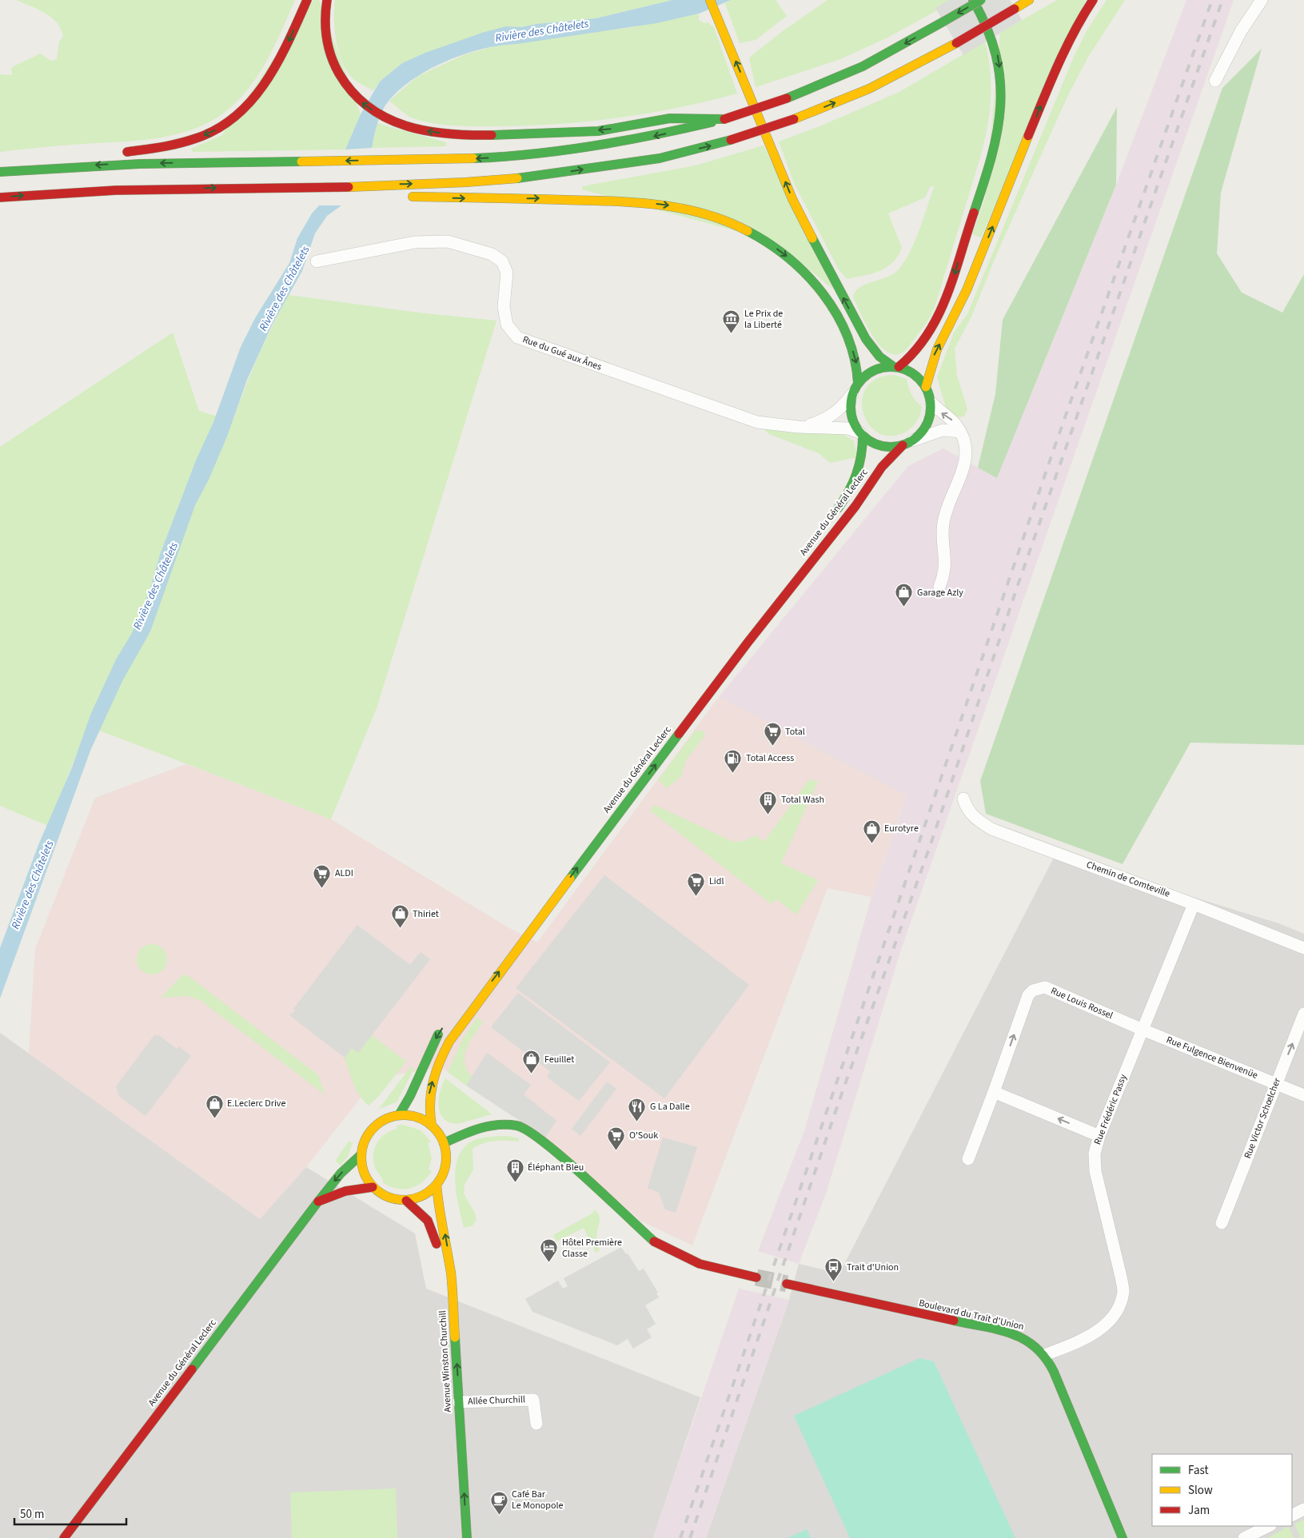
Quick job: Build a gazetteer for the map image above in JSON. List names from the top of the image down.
{
  "streets": {
    "main road": ["Avenue du Général Leclerc", "Boulevard du Trait d'Union", "Avenue Winston Churchill"],
    "street": [
      "Rue du Gué aux Ânes",
      "Chemin de Comteville",
      "Rue Louis Rossel",
      "Rue Fulgence Bienvenüe",
      "Rue Frédéric Passy",
      "Rue Victor Schœlcher",
      "Allée Churchill"
    ]
  },
  "crossings": [
    ["Rue du Gué aux Ânes", "Avenue du Général Leclerc"],
    ["Avenue du Général Leclerc", "Avenue Winston Churchill"],
    ["Chemin de Comteville", "Rue Frédéric Passy"],
    ["Rue Louis Rossel", "Rue Fulgence Bienvenüe"],
    ["Rue Louis Rossel", "Rue Frédéric Passy"],
    ["Rue Fulgence Bienvenüe", "Rue Frédéric Passy"],
    ["Rue Fulgence Bienvenüe", "Rue Victor Schœlcher"],
    ["Rue Frédéric Passy", "Boulevard du Trait d'Union"],
    ["Avenue Winston Churchill", "Allée Churchill"]
  ],
  "one_way": ["Avenue du Général Leclerc", "Avenue Winston Churchill"],
  "water": ["Rivière des Châtelets"],
  "places": {
    "museum": ["Le Prix de la Liberté"],
    "shop": [
      "Garage Azly",
      "Eurotyre",
      "Thiriet",
      "Feuillet",
      "E.Leclerc Drive"
    ],
    "supermarket": [
      "Total",
      "ALDI",
      "Lidl",
      "O'Souk"
    ],
    "fuel station": ["Total Access"],
    "building": ["Total Wash", "Éléphant Bleu"],
    "restaurant": ["G La Dalle"],
    "hotel": ["Hôtel Première Classe"],
    "bus stop": ["Trait d'Union"],
    "cafe": ["Café Bar Le Monopole"]
  },
  "legend": ["Fast", "Slow", "Jam"],
  "scale_bar": "50 m"
}
